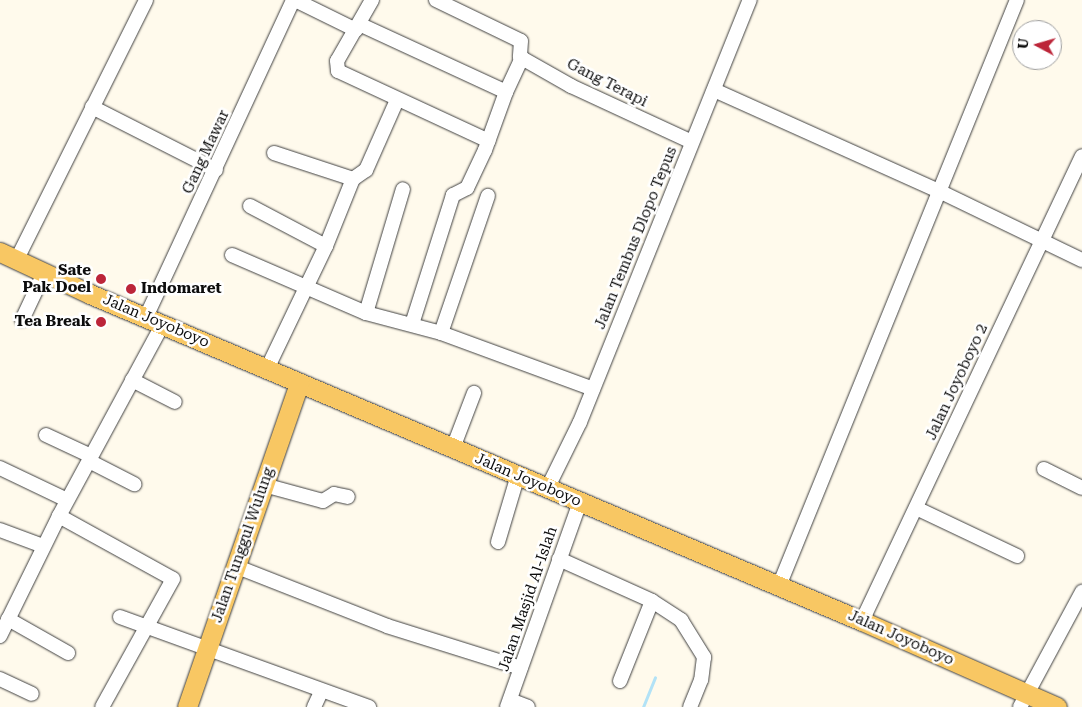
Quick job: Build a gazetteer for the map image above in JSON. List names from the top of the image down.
{
  "streets": {
    "main road": ["Jalan Joyoboyo", "Jalan Tunggul Wulung"],
    "street": [
      "Gang Terapi",
      "Gang Mawar",
      "Jalan Tembus Dlopo Tepus",
      "Jalan Joyoboyo 2",
      "Jalan Masjid Al-Islah"
    ]
  },
  "crossings": [
    ["Gang Terapi", "Jalan Tembus Dlopo Tepus"],
    ["Gang Mawar", "Jalan Joyoboyo"],
    ["Jalan Tembus Dlopo Tepus", "Jalan Joyoboyo"],
    ["Jalan Joyoboyo", "Jalan Joyoboyo 2"],
    ["Jalan Joyoboyo", "Jalan Tunggul Wulung"],
    ["Jalan Joyoboyo", "Jalan Masjid Al-Islah"]
  ],
  "places": ["Sate Pak Doel", "Indomaret", "Tea Break"],
  "north": "left"
}
